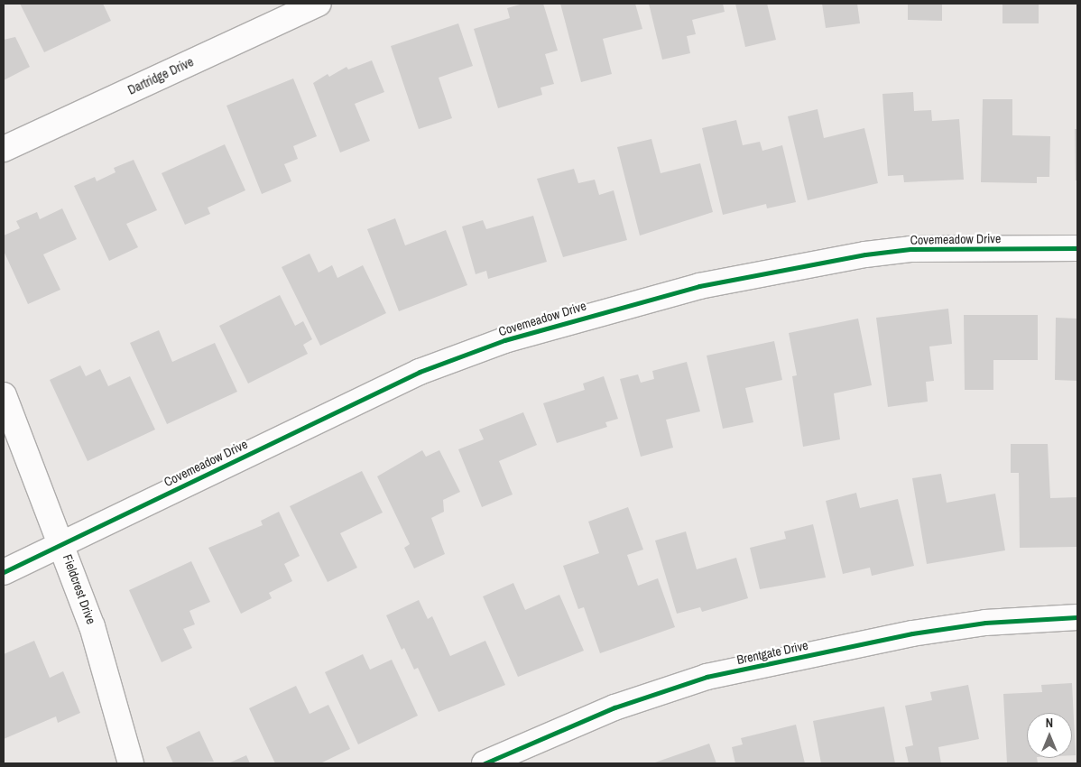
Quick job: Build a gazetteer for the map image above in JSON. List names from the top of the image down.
{
  "streets": {
    "street": [
      "Dartridge Drive",
      "Covemeadow Drive",
      "Fieldcrest Drive",
      "Brentgate Drive"
    ]
  },
  "crossings": [
    ["Covemeadow Drive", "Fieldcrest Drive"]
  ],
  "north": "top"
}
